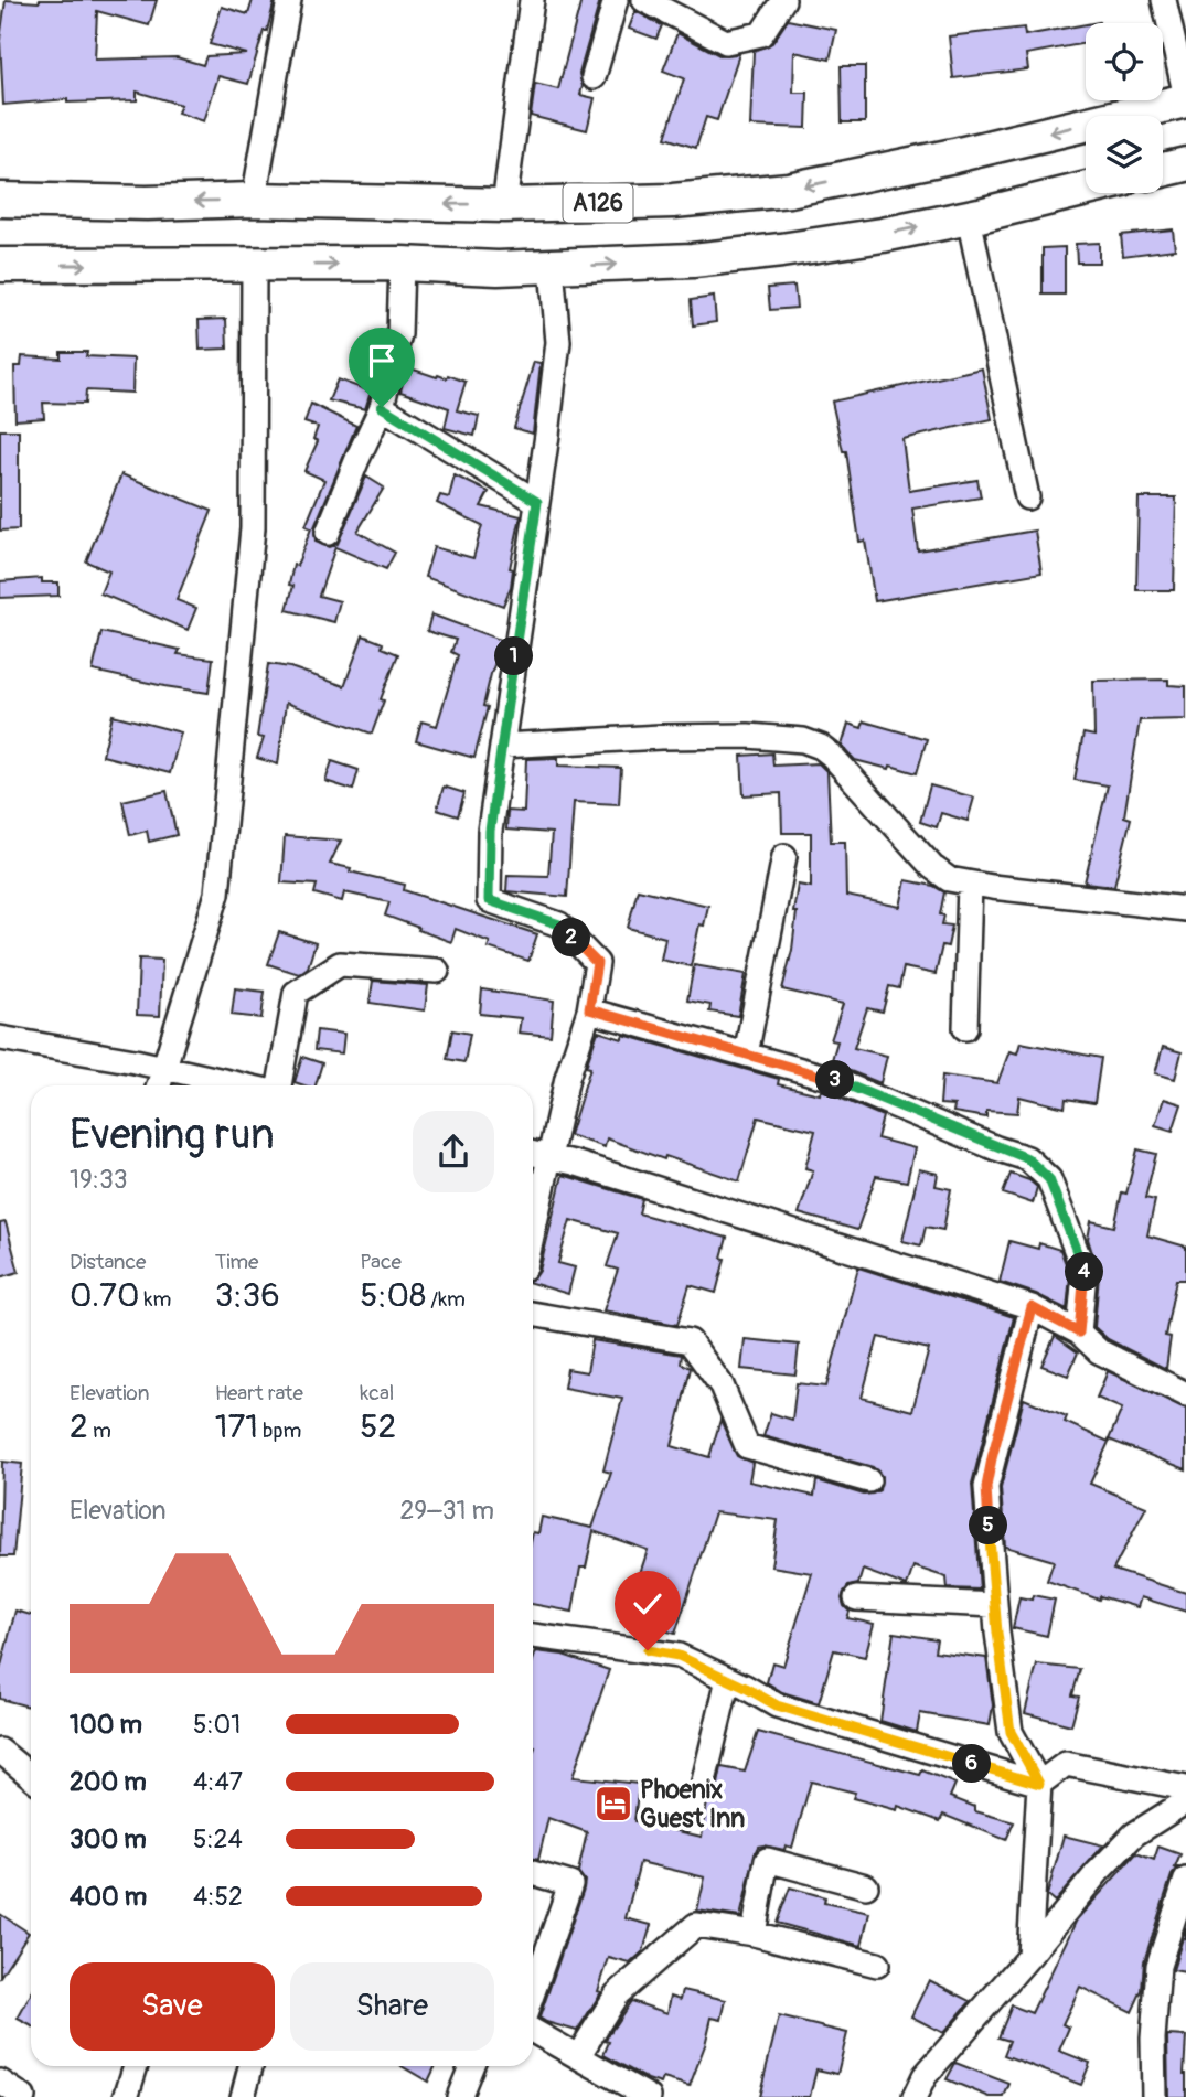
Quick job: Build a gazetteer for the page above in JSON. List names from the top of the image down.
{
  "streets": {
    "highway": ["A126"]
  },
  "places": {
    "hotel": ["Phoenix Guest Inn"]
  },
  "page": {
    "pins": [
      "1",
      "2",
      "3",
      "4",
      "5",
      "6"
    ],
    "heading": ["Evening run", "19:33"],
    "stats": [
      ["Distance", "0.70 km"],
      ["Time", "3:36"],
      ["Pace", "5:08 /km"],
      ["Elevation", "2 m"],
      ["Heart rate", "171 bpm"],
      ["kcal", "52"]
    ],
    "chart": ["Elevation", "29–31 m"],
    "list": [
      {
        "name": "100 m",
        "note": "5:01"
      },
      {
        "name": "200 m",
        "note": "4:47"
      },
      {
        "name": "300 m",
        "note": "5:24"
      },
      {
        "name": "400 m",
        "note": "4:52"
      }
    ],
    "buttons": ["Save", "Share"]
  }
}
